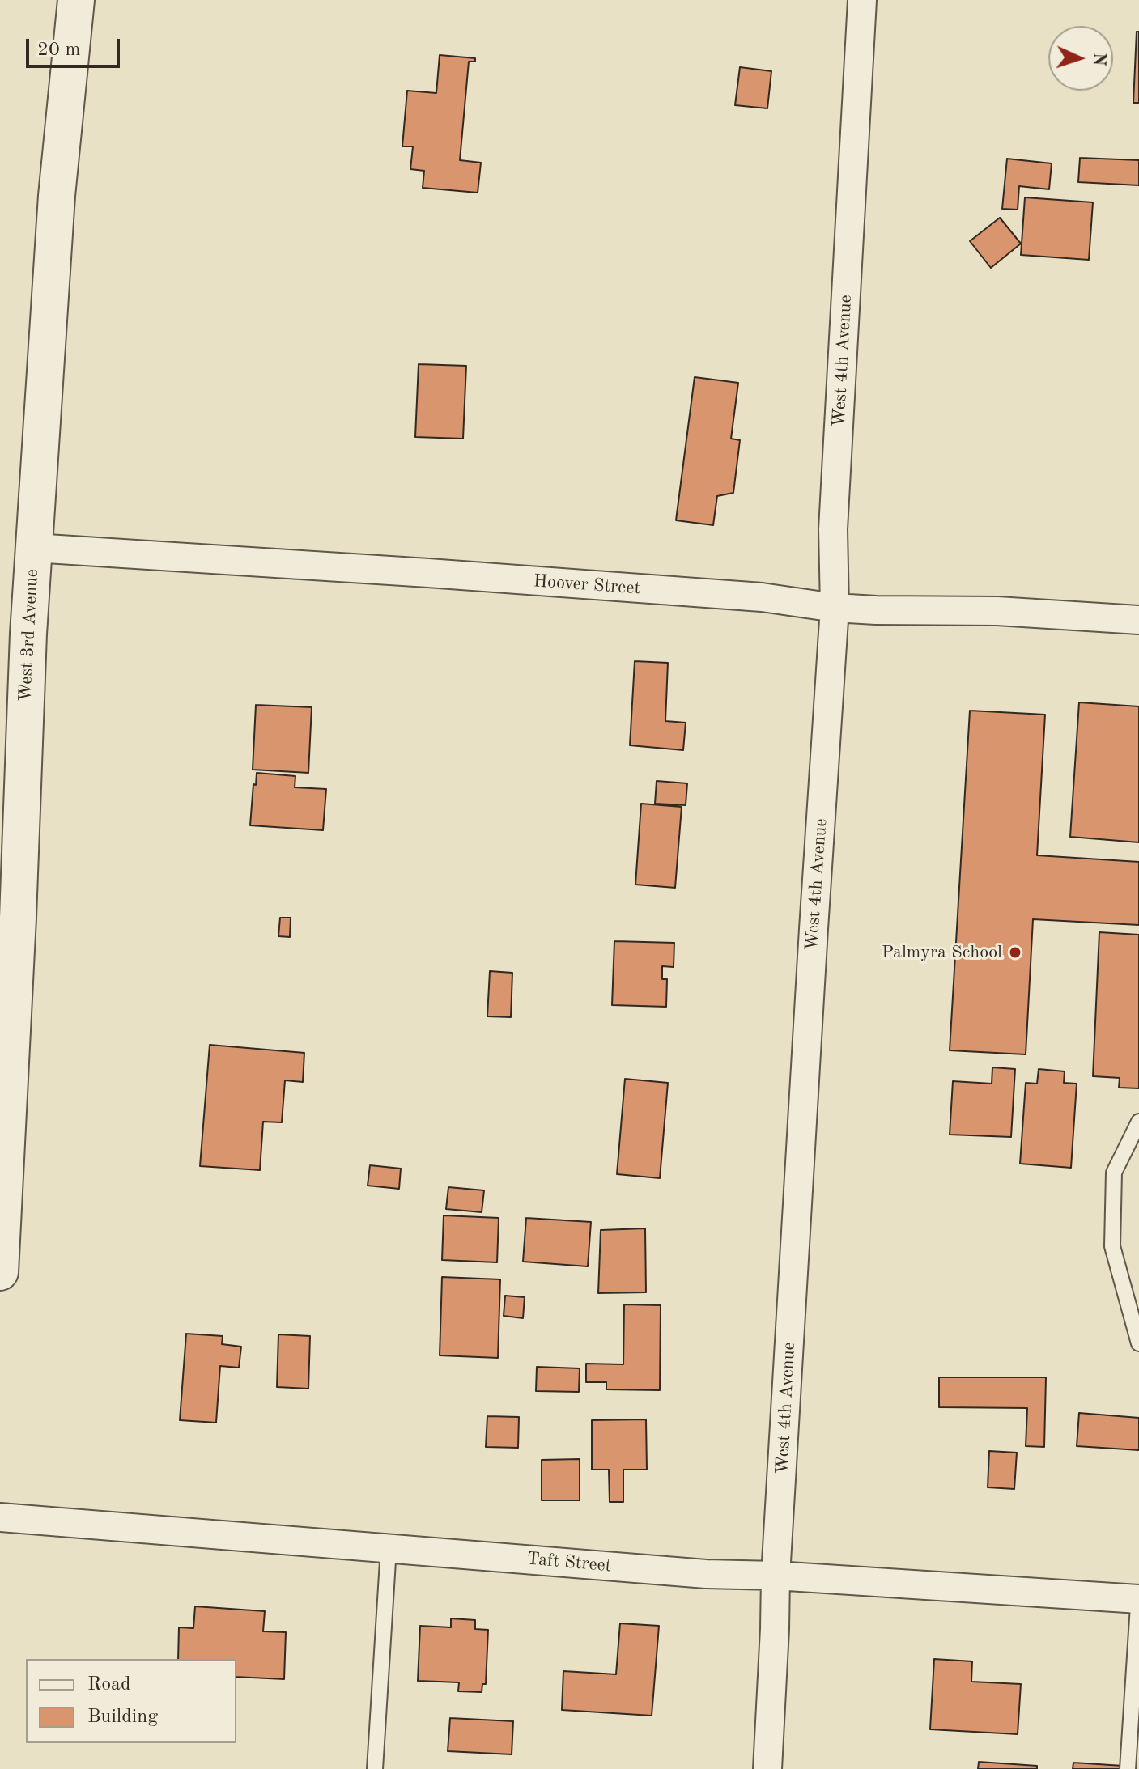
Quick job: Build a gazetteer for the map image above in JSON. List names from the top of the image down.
{
  "streets": {
    "street": [
      "West 4th Avenue",
      "Hoover Street",
      "West 3rd Avenue",
      "Taft Street"
    ]
  },
  "crossings": [
    ["West 4th Avenue", "Hoover Street"],
    ["West 4th Avenue", "Taft Street"],
    ["Hoover Street", "West 3rd Avenue"]
  ],
  "places": ["Palmyra School"],
  "legend": ["Road", "Building"],
  "scale_bar": "20 m",
  "north": "right"
}
